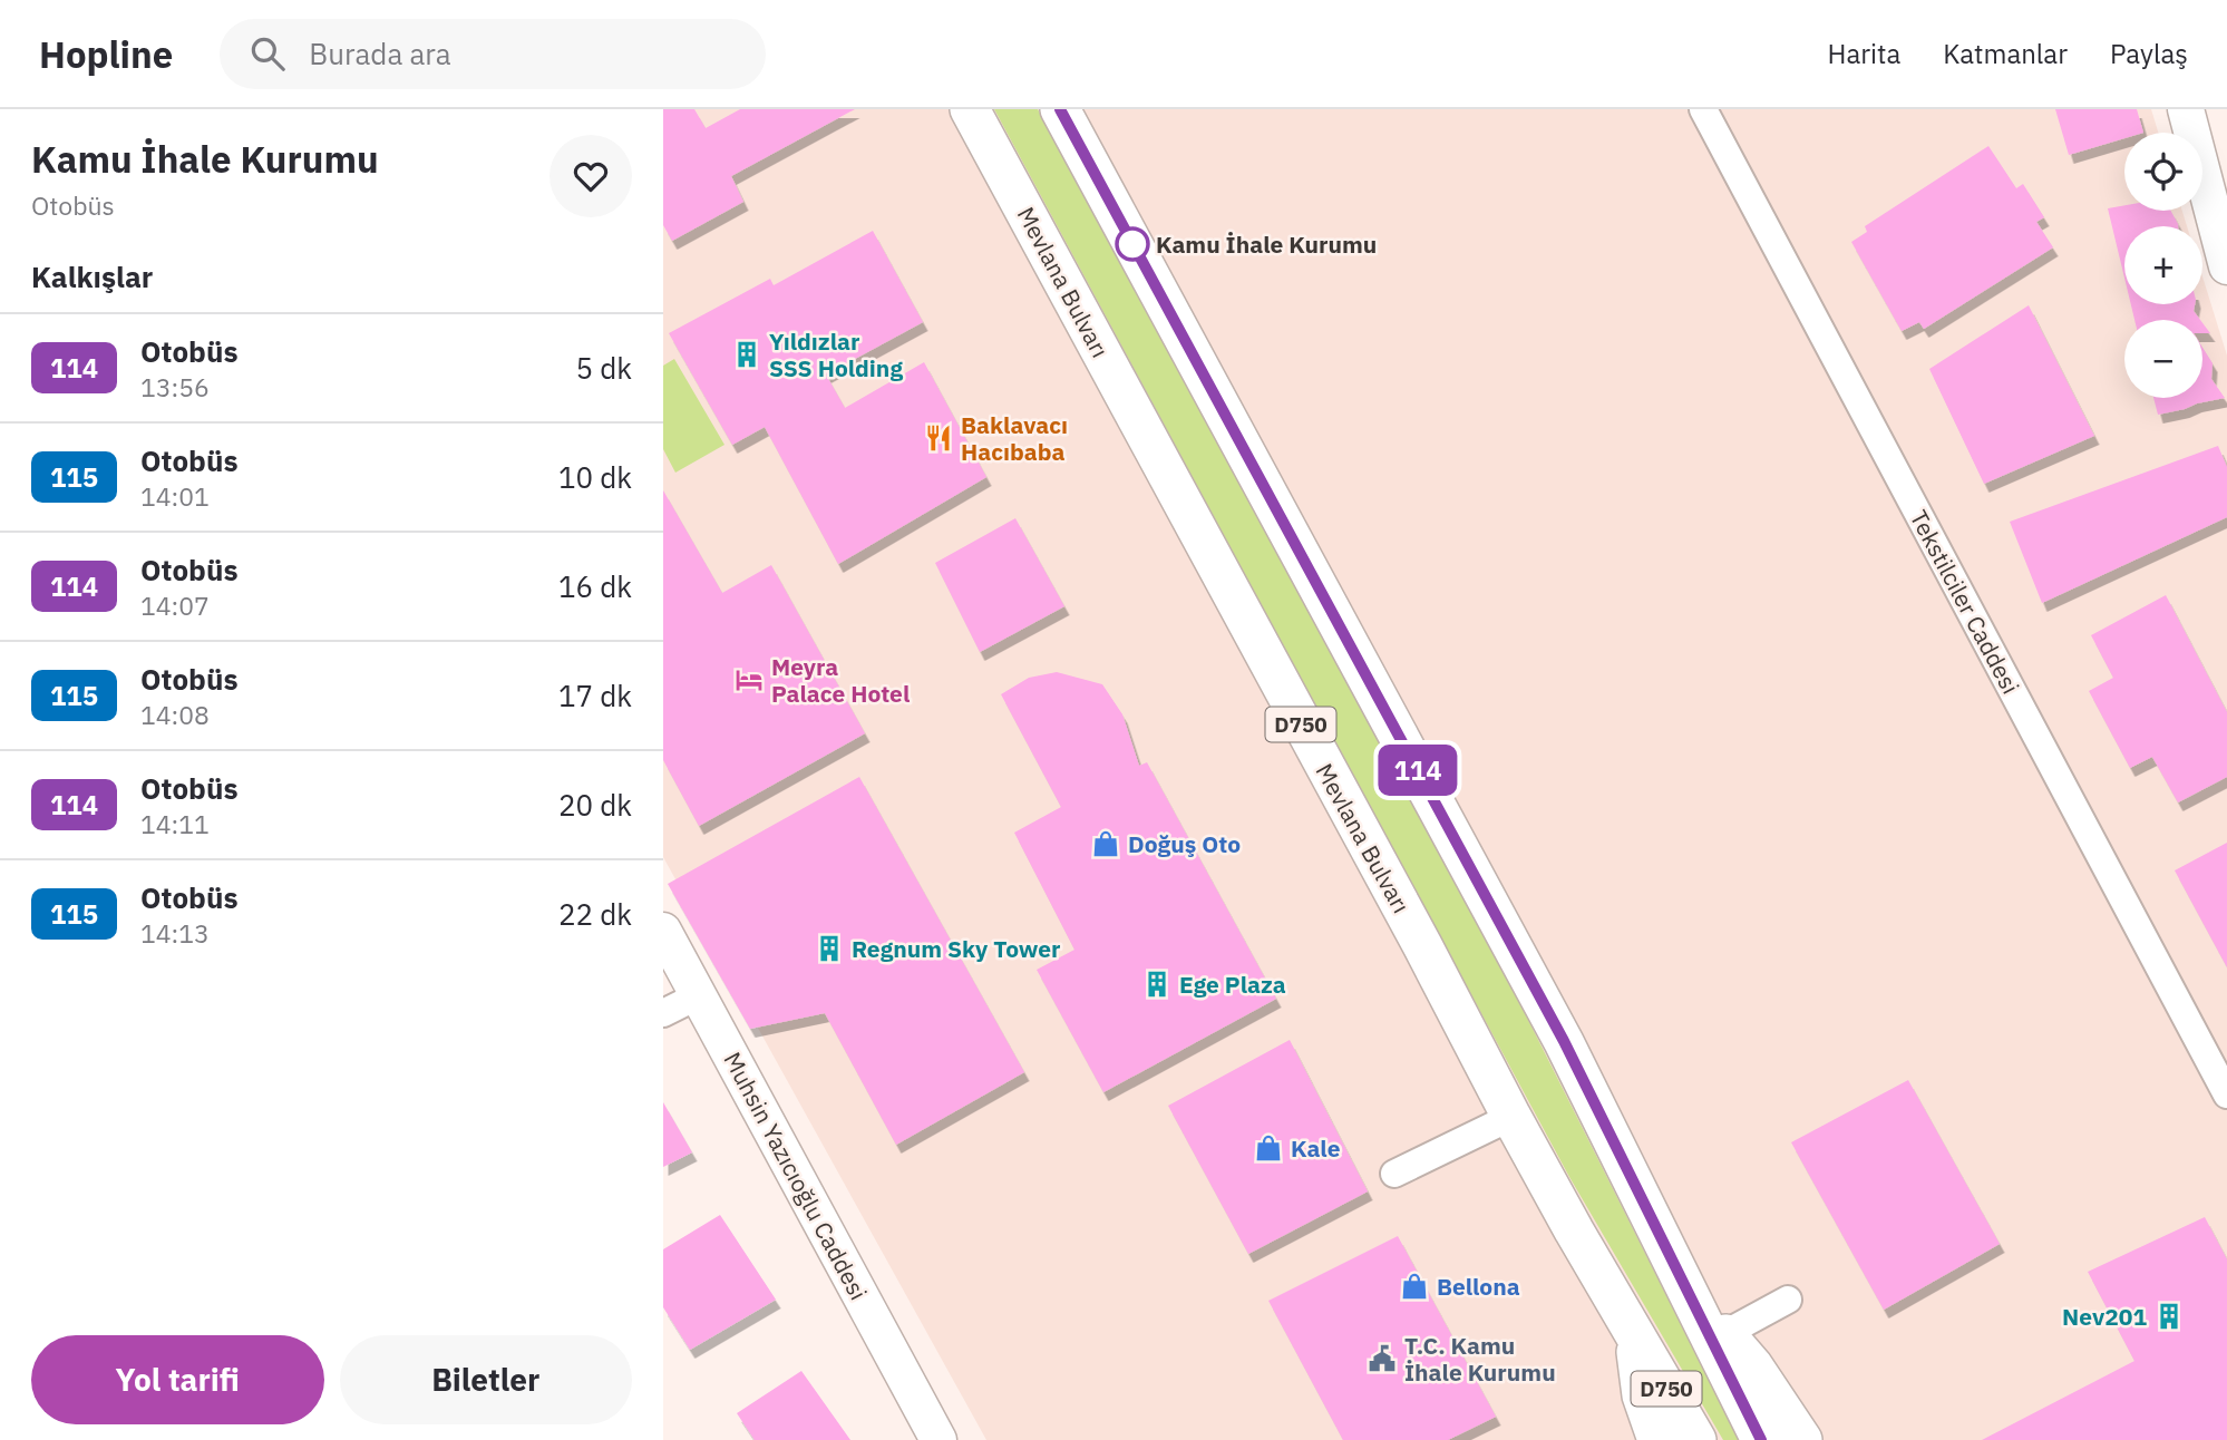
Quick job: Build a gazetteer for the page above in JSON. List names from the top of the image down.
{
  "streets": {
    "highway": ["Mevlana Bulvarı", "D750"],
    "main road": ["Muhsin Yazıcıoğlu Caddesi"],
    "street": ["Tekstilciler Caddesi"]
  },
  "places": {
    "other": ["Kamu İhale Kurumu"],
    "building": [
      "Yıldızlar SSS Holding",
      "Regnum Sky Tower",
      "Ege Plaza",
      "Nev201"
    ],
    "restaurant": ["Baklavacı Hacıbaba"],
    "hotel": ["Meyra Palace Hotel"],
    "shop": ["Doğuş Oto", "Kale", "Bellona"],
    "public building": ["T.C. Kamu İhale Kurumu"]
  },
  "lines": ["bus line 114"],
  "page": {
    "header": "Hopline",
    "search": "Burada ara",
    "nav": ["Harita", "Katmanlar", "Paylaş"],
    "heading": [
      ["Kamu İhale Kurumu", "Otobüs"],
      "Kalkışlar"
    ],
    "on_map": "114",
    "map_buttons": ["+", "−"],
    "list": [
      {
        "mark": "114",
        "name": "Otobüs",
        "note": "13:56",
        "value": "5 dk"
      },
      {
        "mark": "115",
        "name": "Otobüs",
        "note": "14:01",
        "value": "10 dk"
      },
      {
        "mark": "114",
        "name": "Otobüs",
        "note": "14:07",
        "value": "16 dk"
      },
      {
        "mark": "115",
        "name": "Otobüs",
        "note": "14:08",
        "value": "17 dk"
      },
      {
        "mark": "114",
        "name": "Otobüs",
        "note": "14:11",
        "value": "20 dk"
      },
      {
        "mark": "115",
        "name": "Otobüs",
        "note": "14:13",
        "value": "22 dk"
      }
    ],
    "buttons": ["Yol tarifi", "Biletler"]
  }
}
